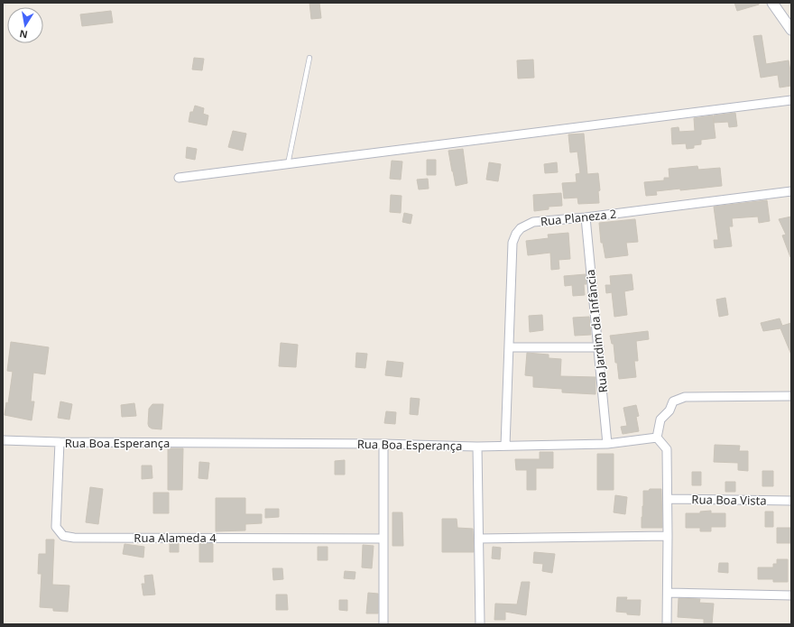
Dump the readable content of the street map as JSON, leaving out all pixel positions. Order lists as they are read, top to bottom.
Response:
{
  "streets": {
    "street": [
      "Rua Planeza 2",
      "Rua Jardim da Infância",
      "Rua Boa Esperança",
      "Rua Boa Vista",
      "Rua Alameda 4"
    ]
  },
  "crossings": [
    ["Rua Planeza 2", "Rua Jardim da Infância"],
    ["Rua Planeza 2", "Rua Boa Esperança"],
    ["Rua Jardim da Infância", "Rua Boa Esperança"],
    ["Rua Boa Esperança", "Rua Alameda 4"]
  ],
  "north": "bottom"
}
